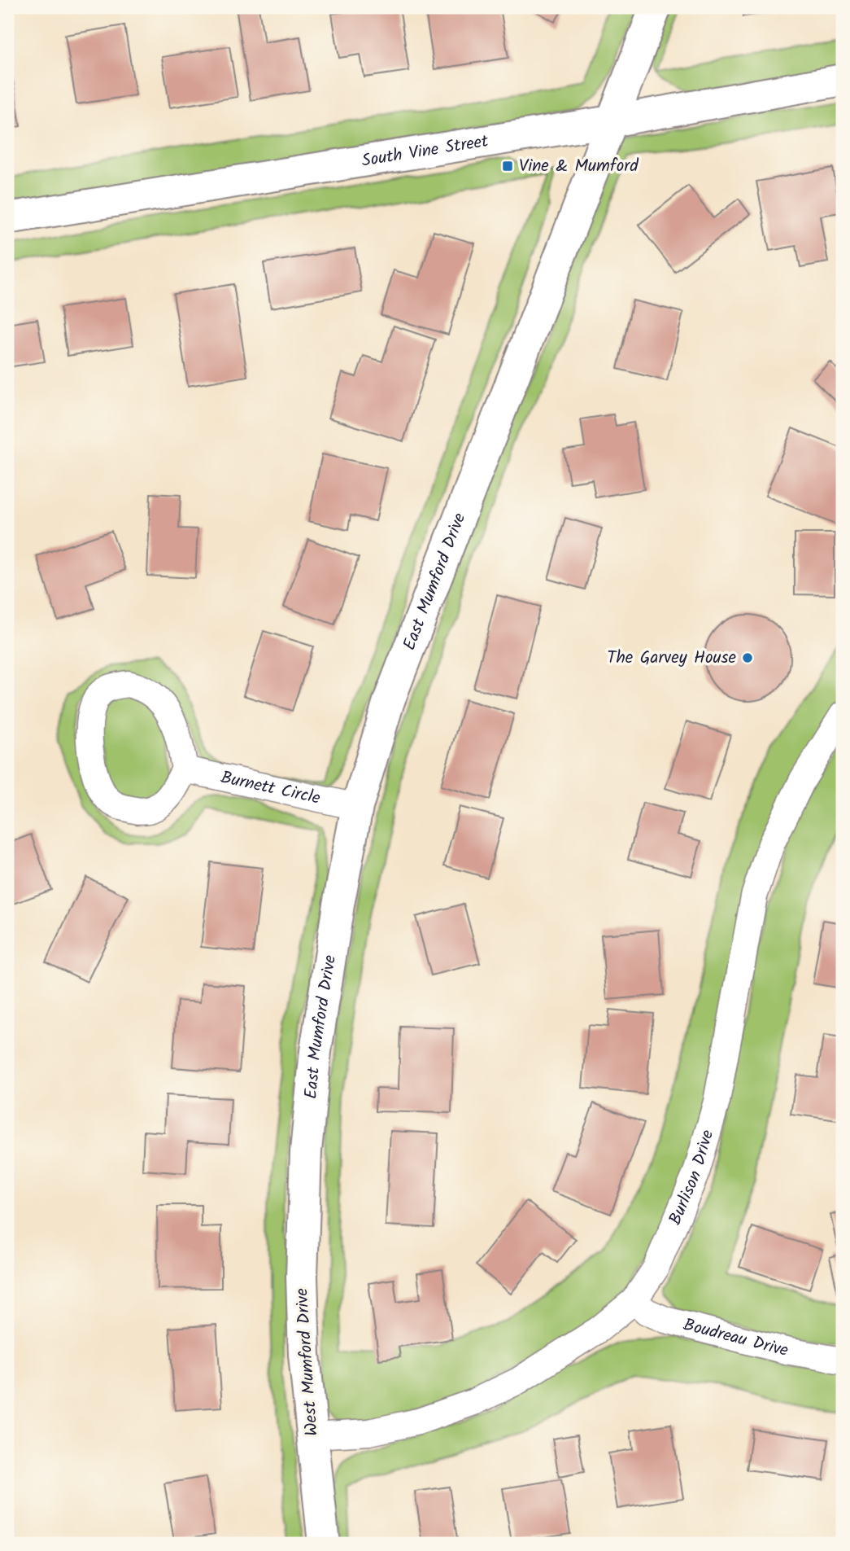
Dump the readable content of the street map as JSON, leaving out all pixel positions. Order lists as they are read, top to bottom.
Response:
{
  "streets": {
    "street": [
      "South Vine Street",
      "East Mumford Drive",
      "Burnett Circle",
      "Burlison Drive",
      "Boudreau Drive",
      "West Mumford Drive"
    ]
  },
  "crossings": [
    ["South Vine Street", "East Mumford Drive"],
    ["East Mumford Drive", "Burnett Circle"],
    ["East Mumford Drive", "West Mumford Drive"],
    ["Burlison Drive", "Boudreau Drive"],
    ["Burlison Drive", "West Mumford Drive"]
  ],
  "places": {
    "transit": ["Vine & Mumford"],
    "other": ["The Garvey House"]
  }
}
